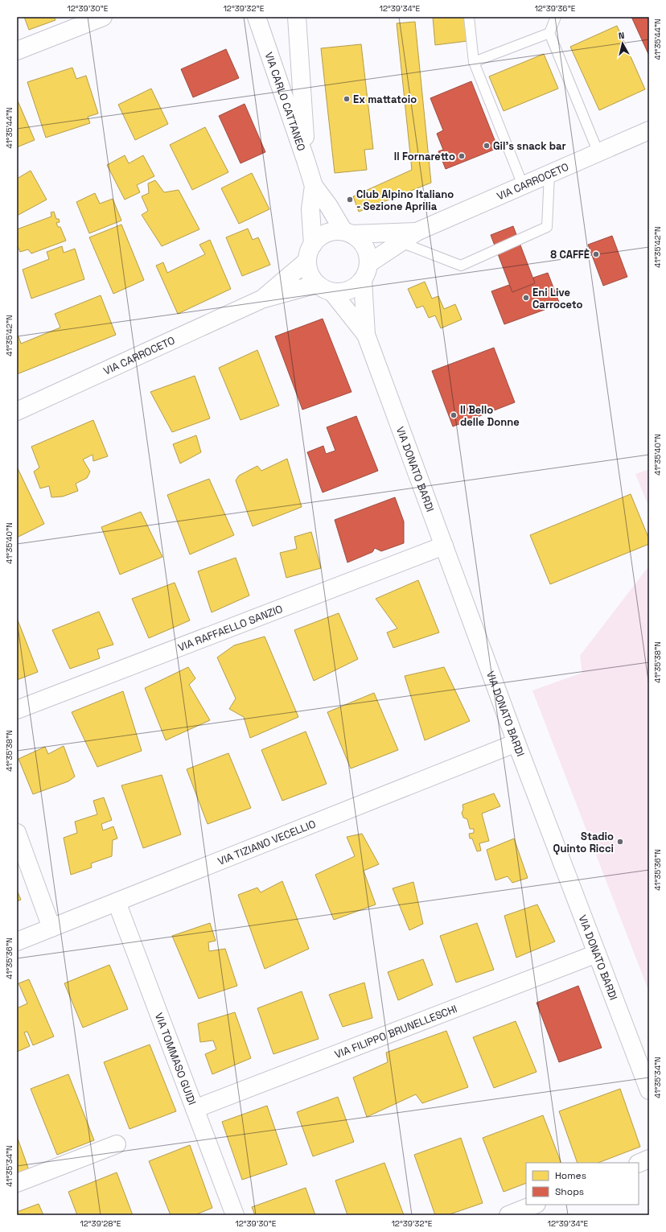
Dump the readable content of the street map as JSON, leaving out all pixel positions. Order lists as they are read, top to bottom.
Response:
{
  "streets": {
    "street": [
      "VIA CARLO CATTANEO",
      "VIA CARROCETO",
      "VIA DONATO BARDI",
      "VIA RAFFAELLO SANZIO",
      "VIA TIZIANO VECELLIO",
      "VIA FILIPPO BRUNELLESCHI",
      "VIA TOMMASO GUIDI"
    ]
  },
  "crossings": [
    ["VIA CARLO CATTANEO", "VIA CARROCETO"],
    ["VIA CARLO CATTANEO", "VIA DONATO BARDI"],
    ["VIA CARROCETO", "VIA DONATO BARDI"],
    ["VIA DONATO BARDI", "VIA RAFFAELLO SANZIO"],
    ["VIA DONATO BARDI", "VIA TIZIANO VECELLIO"],
    ["VIA DONATO BARDI", "VIA FILIPPO BRUNELLESCHI"],
    ["VIA TIZIANO VECELLIO", "VIA TOMMASO GUIDI"],
    ["VIA FILIPPO BRUNELLESCHI", "VIA TOMMASO GUIDI"]
  ],
  "places": [
    "Ex mattatoio",
    "Gil's snack bar",
    "Il Fornaretto",
    "Club Alpino Italiano - Sezione Aprilia",
    "8 CAFFÈ",
    "Eni Live Carroceto",
    "Il Bello delle Donne",
    "Stadio Quinto Ricci"
  ],
  "legend": ["Homes", "Shops"],
  "north": "top",
  "coordinates": [
    "12°39'30\"E",
    "12°39'32\"E",
    "12°39'34\"E",
    "12°39'36\"E",
    "41°35'44\"N",
    "41°35'42\"N",
    "41°35'40\"N",
    "41°35'38\"N",
    "41°35'36\"N",
    "41°35'34\"N",
    "12°39'28\"E"
  ]
}
